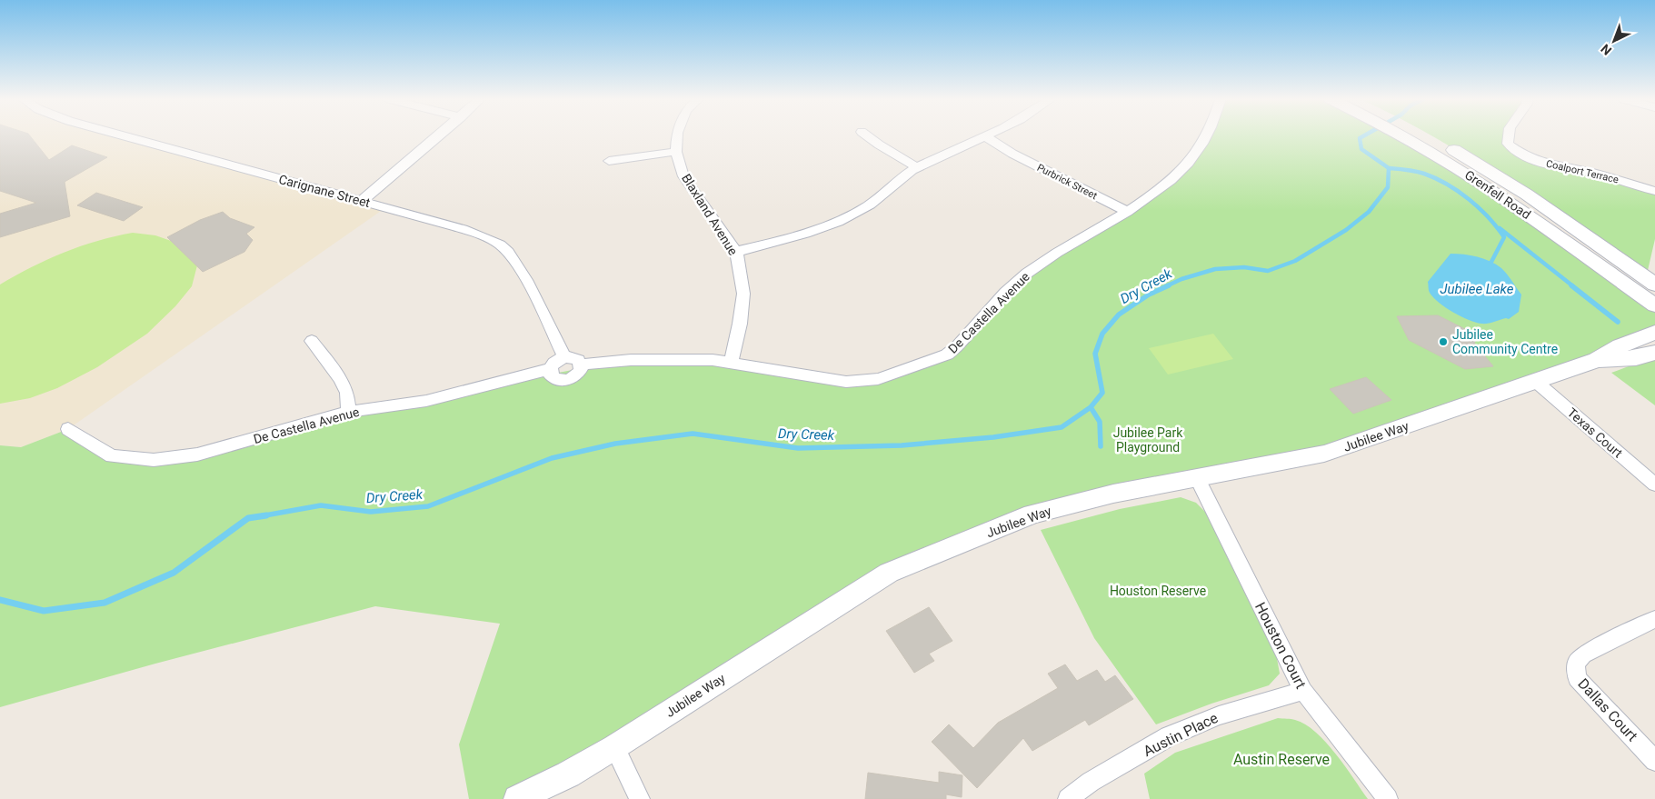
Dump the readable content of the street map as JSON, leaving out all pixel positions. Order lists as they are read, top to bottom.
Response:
{
  "streets": {
    "street": [
      "Coalport Terrace",
      "Purbrick Street",
      "Carignane Street",
      "Grenfell Road",
      "Blaxland Avenue",
      "De Castella Avenue",
      "Texas Court",
      "Jubilee Way",
      "Houston Court",
      "Dallas Court",
      "Austin Place"
    ]
  },
  "crossings": [
    ["Purbrick Street", "De Castella Avenue"],
    ["Carignane Street", "De Castella Avenue"],
    ["Blaxland Avenue", "De Castella Avenue"],
    ["Texas Court", "Jubilee Way"],
    ["Jubilee Way", "Houston Court"],
    ["Houston Court", "Austin Place"]
  ],
  "water": ["Dry Creek", "Jubilee Lake"],
  "parks": ["Jubilee Park Playground", "Houston Reserve", "Austin Reserve"],
  "places": ["Jubilee Community Centre"],
  "north": "bottom left"
}
